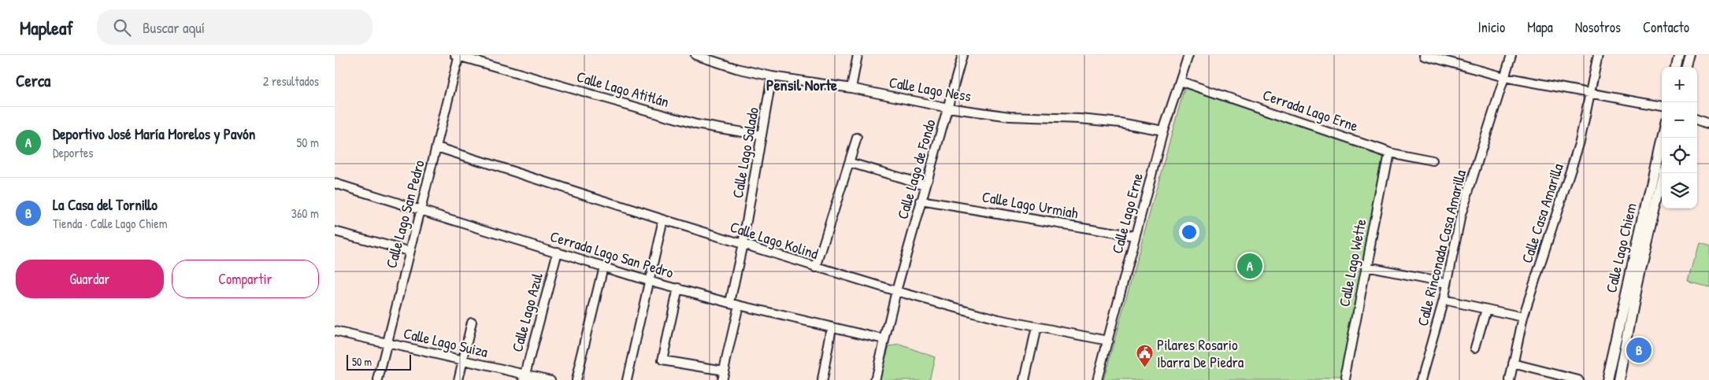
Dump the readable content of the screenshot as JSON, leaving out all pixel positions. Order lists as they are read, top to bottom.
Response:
{
  "streets": {
    "street": [
      "Calle Lago Atitlán",
      "Calle Lago Ness",
      "Cerrada Lago Erne",
      "Calle Lago Salado",
      "Calle Lago de Fondo",
      "Calle Lago Urmiah",
      "Calle Lago Erne",
      "Calle Casa Amarilla",
      "Calle Lago San Pedro",
      "Calle Lago Kolind",
      "Calle Rinconada Casa Amarilla",
      "Calle Lago Chiem",
      "Cerrada Lago San Pedro",
      "Calle Lago Wette",
      "Calle Lago Azul",
      "Calle Lago Suiza"
    ]
  },
  "crossings": [
    ["Calle Lago Atitlán", "Calle Lago Salado"],
    ["Calle Lago Atitlán", "Calle Lago San Pedro"],
    ["Calle Lago Ness", "Calle Lago Salado"],
    ["Calle Lago Ness", "Calle Lago de Fondo"],
    ["Calle Lago Ness", "Calle Lago Erne"],
    ["Cerrada Lago Erne", "Calle Lago Erne"],
    ["Cerrada Lago Erne", "Calle Lago Wette"],
    ["Calle Lago Salado", "Calle Lago Kolind"],
    ["Calle Lago Salado", "Cerrada Lago San Pedro"],
    ["Calle Lago de Fondo", "Calle Lago Urmiah"],
    ["Calle Lago de Fondo", "Calle Lago Kolind"],
    ["Calle Lago de Fondo", "Cerrada Lago San Pedro"],
    ["Calle Lago Urmiah", "Calle Lago Erne"],
    ["Calle Lago Erne", "Calle Lago Kolind"],
    ["Calle Lago San Pedro", "Calle Lago Kolind"],
    ["Calle Lago San Pedro", "Cerrada Lago San Pedro"],
    ["Calle Lago San Pedro", "Calle Lago Suiza"],
    ["Cerrada Lago San Pedro", "Calle Lago Azul"],
    ["Calle Lago Azul", "Calle Lago Suiza"]
  ],
  "districts": ["Pensil Norte"],
  "places": {
    "public building": ["Pilares Rosario Ibarra De Piedra"]
  },
  "scale_bar": "50 m",
  "page": {
    "header": "Mapleaf",
    "search": "Buscar aquí",
    "nav": [
      "Inicio",
      "Mapa",
      "Nosotros",
      "Contacto"
    ],
    "heading": ["Cerca", "2 resultados"],
    "map_buttons": ["+", "−"],
    "list": [
      {
        "mark": "A",
        "name": "Deportivo José María Morelos y Pavón",
        "note": "Deportes",
        "value": "50 m"
      },
      {
        "mark": "B",
        "name": "La Casa del Tornillo",
        "note": "Tienda · Calle Lago Chiem",
        "value": "360 m"
      }
    ],
    "buttons": ["Guardar", "Compartir"],
    "pins": ["A", "B"],
    "scale": "50 m"
  }
}
